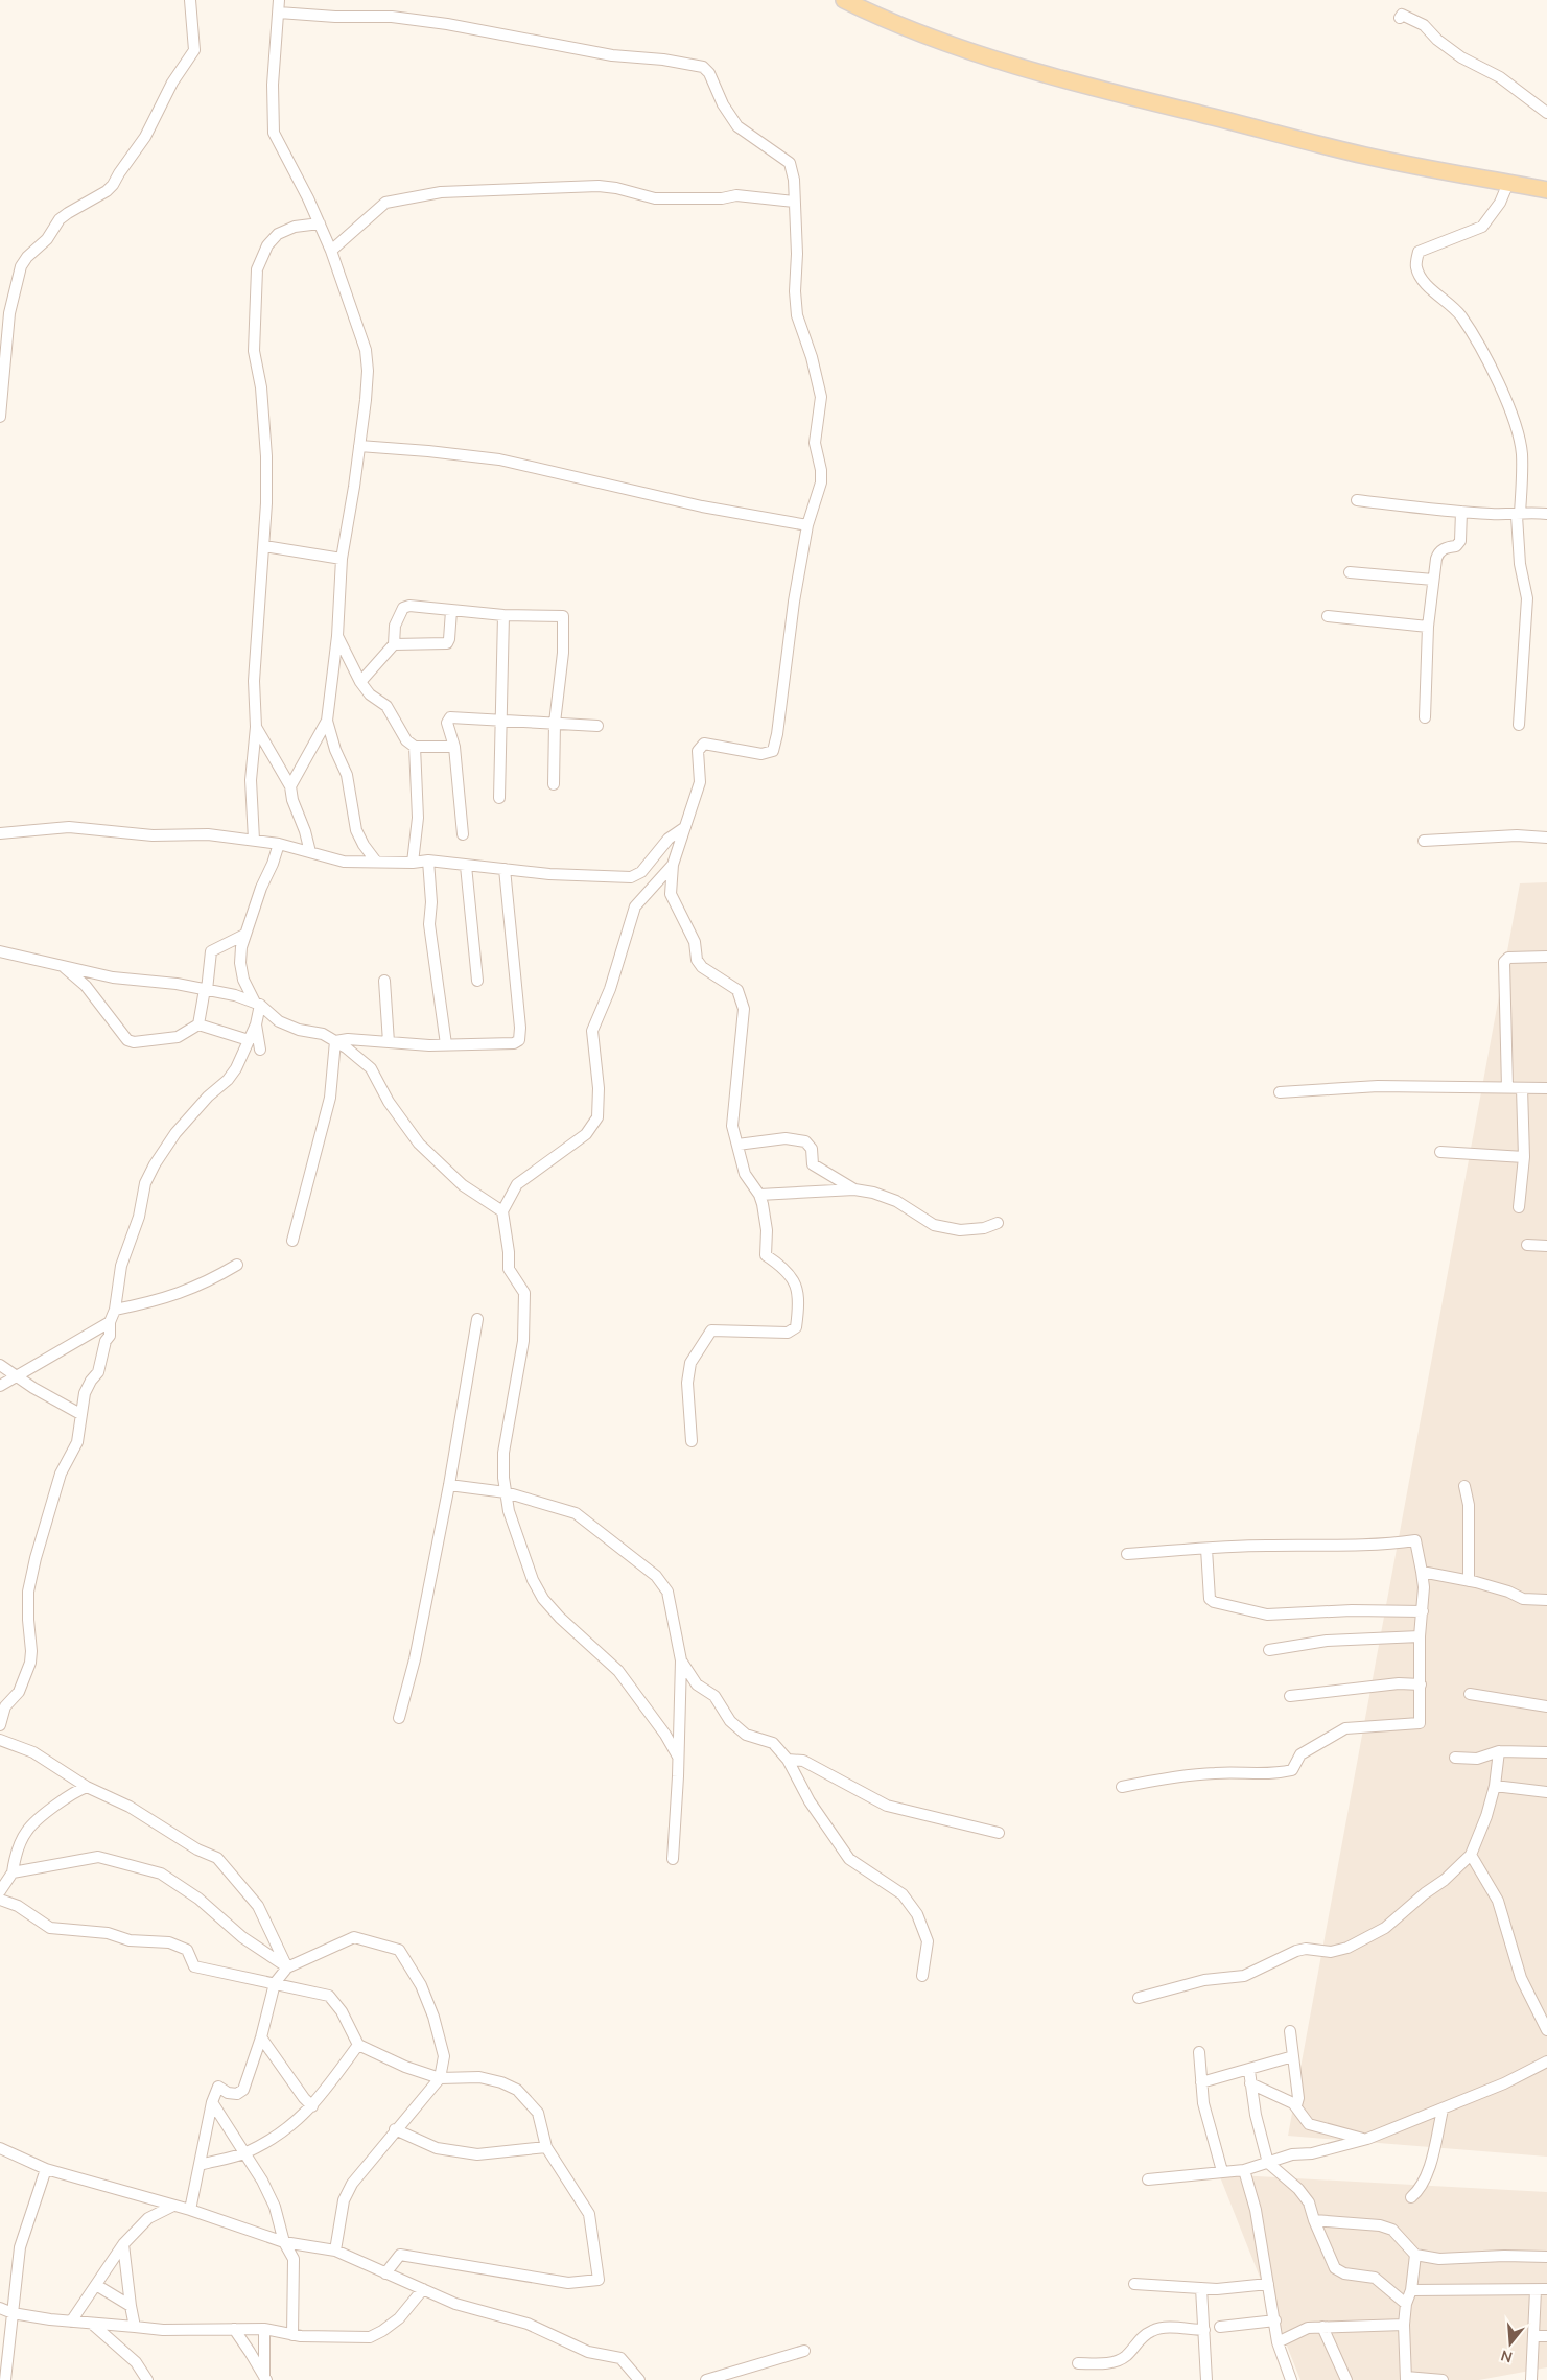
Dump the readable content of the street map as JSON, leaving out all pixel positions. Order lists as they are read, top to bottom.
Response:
{
  "north": "bottom"
}
